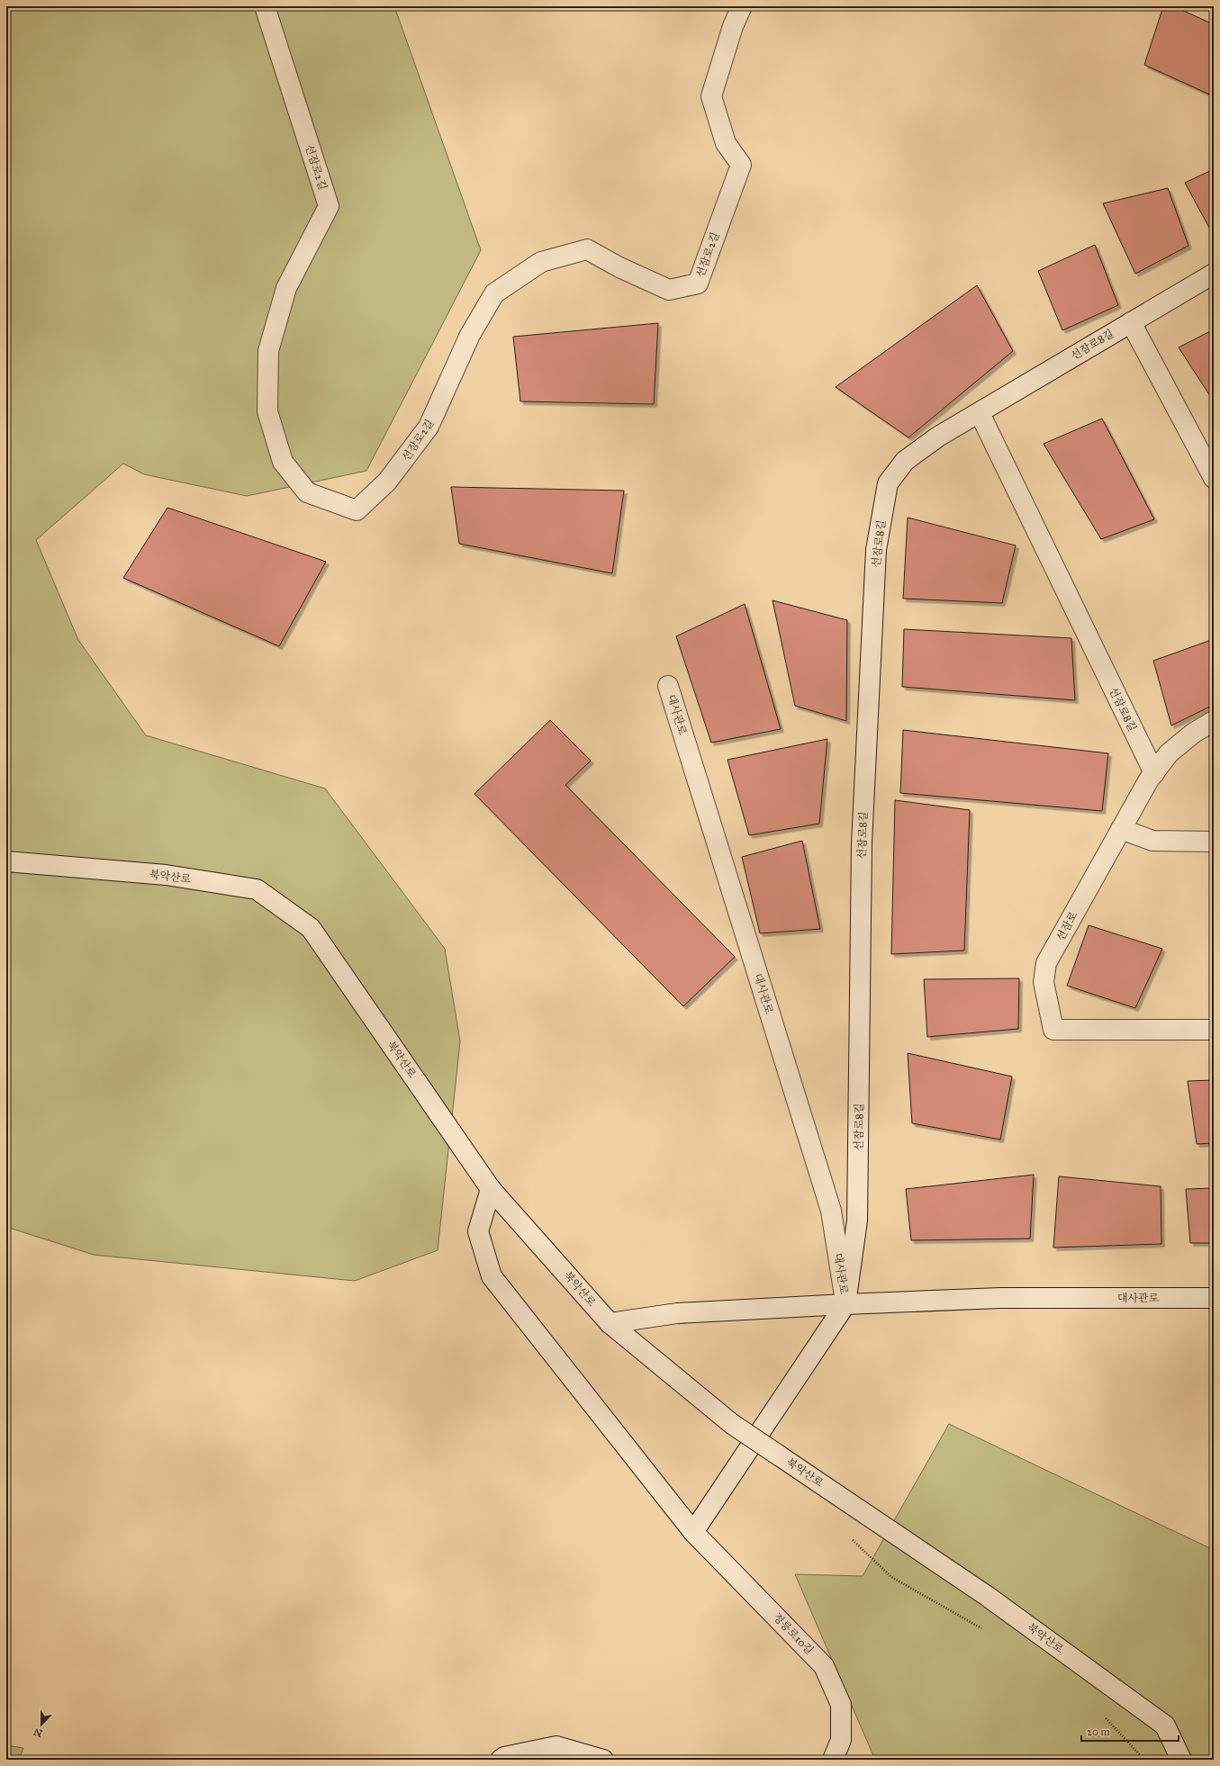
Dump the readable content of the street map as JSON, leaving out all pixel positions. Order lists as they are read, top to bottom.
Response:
{
  "streets": {
    "street": [
      "선잠로2길",
      "선잠로8길",
      "대사관로",
      "북악산로",
      "선잠로",
      "정릉로10길"
    ]
  },
  "crossings": [
    ["선잠로8길", "대사관로"],
    ["선잠로8길", "선잠로"],
    ["대사관로", "북악산로"],
    ["대사관로", "정릉로10길"],
    ["북악산로", "정릉로10길"]
  ],
  "scale_bar": "20 m",
  "north": "bottom"
}
